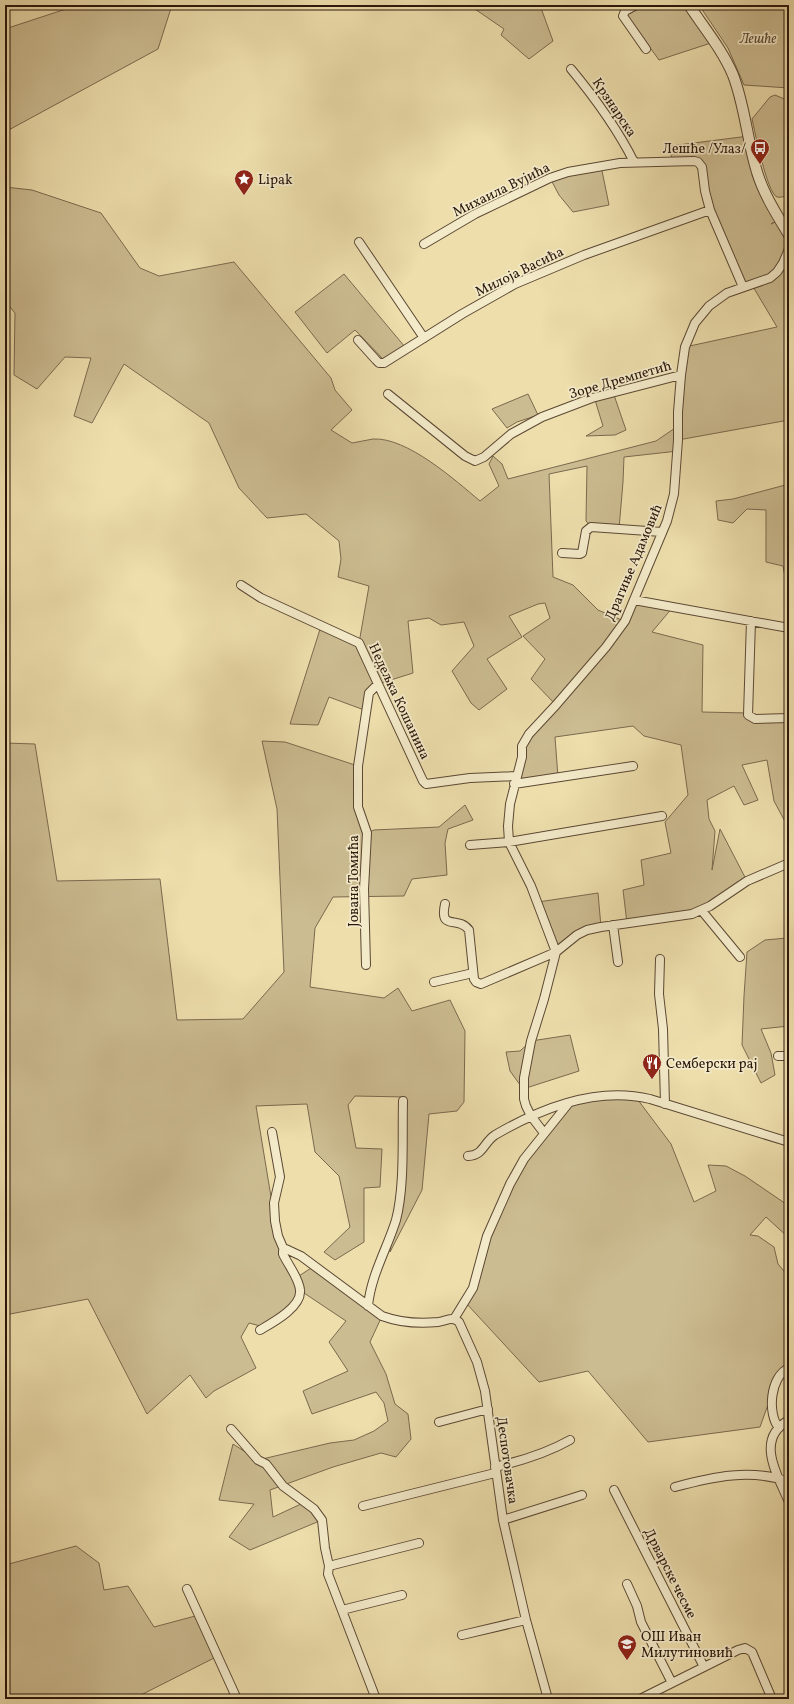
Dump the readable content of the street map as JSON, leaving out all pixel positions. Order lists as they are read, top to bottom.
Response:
{
  "streets": {
    "street": [
      "Крзнарска",
      "Михаила Вујића",
      "Милоја Васића",
      "Зоре Дремпетић",
      "Драгиње Адамовић",
      "Недељка Кошанина",
      "Јована Томића",
      "Деспотовачка",
      "Дрварске чесме"
    ]
  },
  "crossings": [
    ["Крзнарска", "Михаила Вујића"],
    ["Михаила Вујића", "Милоја Васића"],
    ["Михаила Вујића", "Драгиње Адамовић"],
    ["Зоре Дремпетић", "Драгиње Адамовић"],
    ["Драгиње Адамовић", "Недељка Кошанина"],
    ["Недељка Кошанина", "Јована Томића"]
  ],
  "parks": ["Лешће"],
  "places": {
    "bus stop": ["Лешће /Улаз/"],
    "place": ["Lipak"],
    "restaurant": ["Семберски рај"],
    "school or university": ["ОШ Иван Милутиновић"]
  }
}
